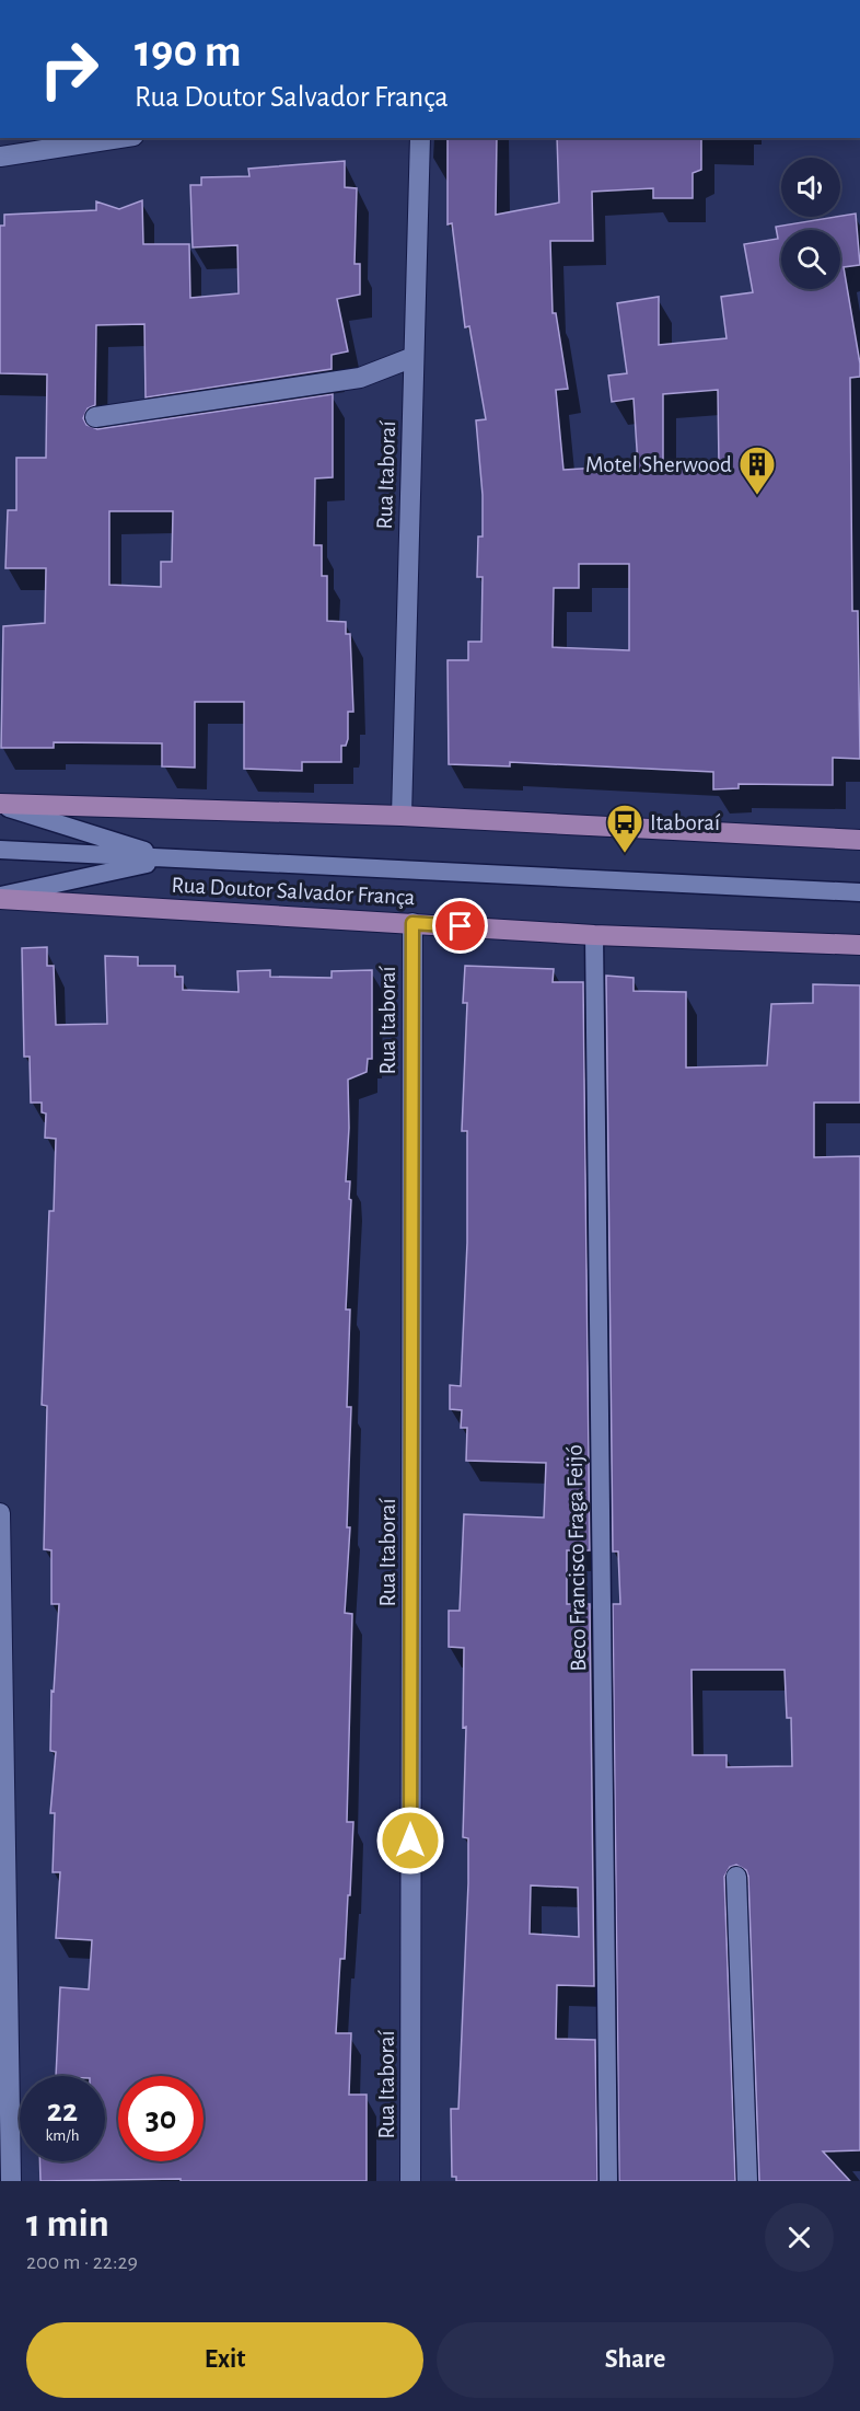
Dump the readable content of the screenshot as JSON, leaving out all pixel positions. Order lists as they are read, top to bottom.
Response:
{
  "streets": {
    "main road": ["Rua Doutor Salvador França"],
    "street": ["Rua Itaboraí"],
    "lane": ["Beco Francisco Fraga Feijó"]
  },
  "crossings": [
    ["Rua Itaboraí", "Rua Doutor Salvador França"],
    ["Rua Doutor Salvador França", "Beco Francisco Fraga Feijó"]
  ],
  "places": {
    "building": ["Motel Sherwood"],
    "bus stop": ["Itaboraí"]
  },
  "page": {
    "turn": ["190 m", "Rua Doutor Salvador França"],
    "speed": "22 km/h",
    "limit": "30",
    "heading": ["1 min", "200 m · 22:29"],
    "buttons": ["Exit", "Share"]
  }
}
